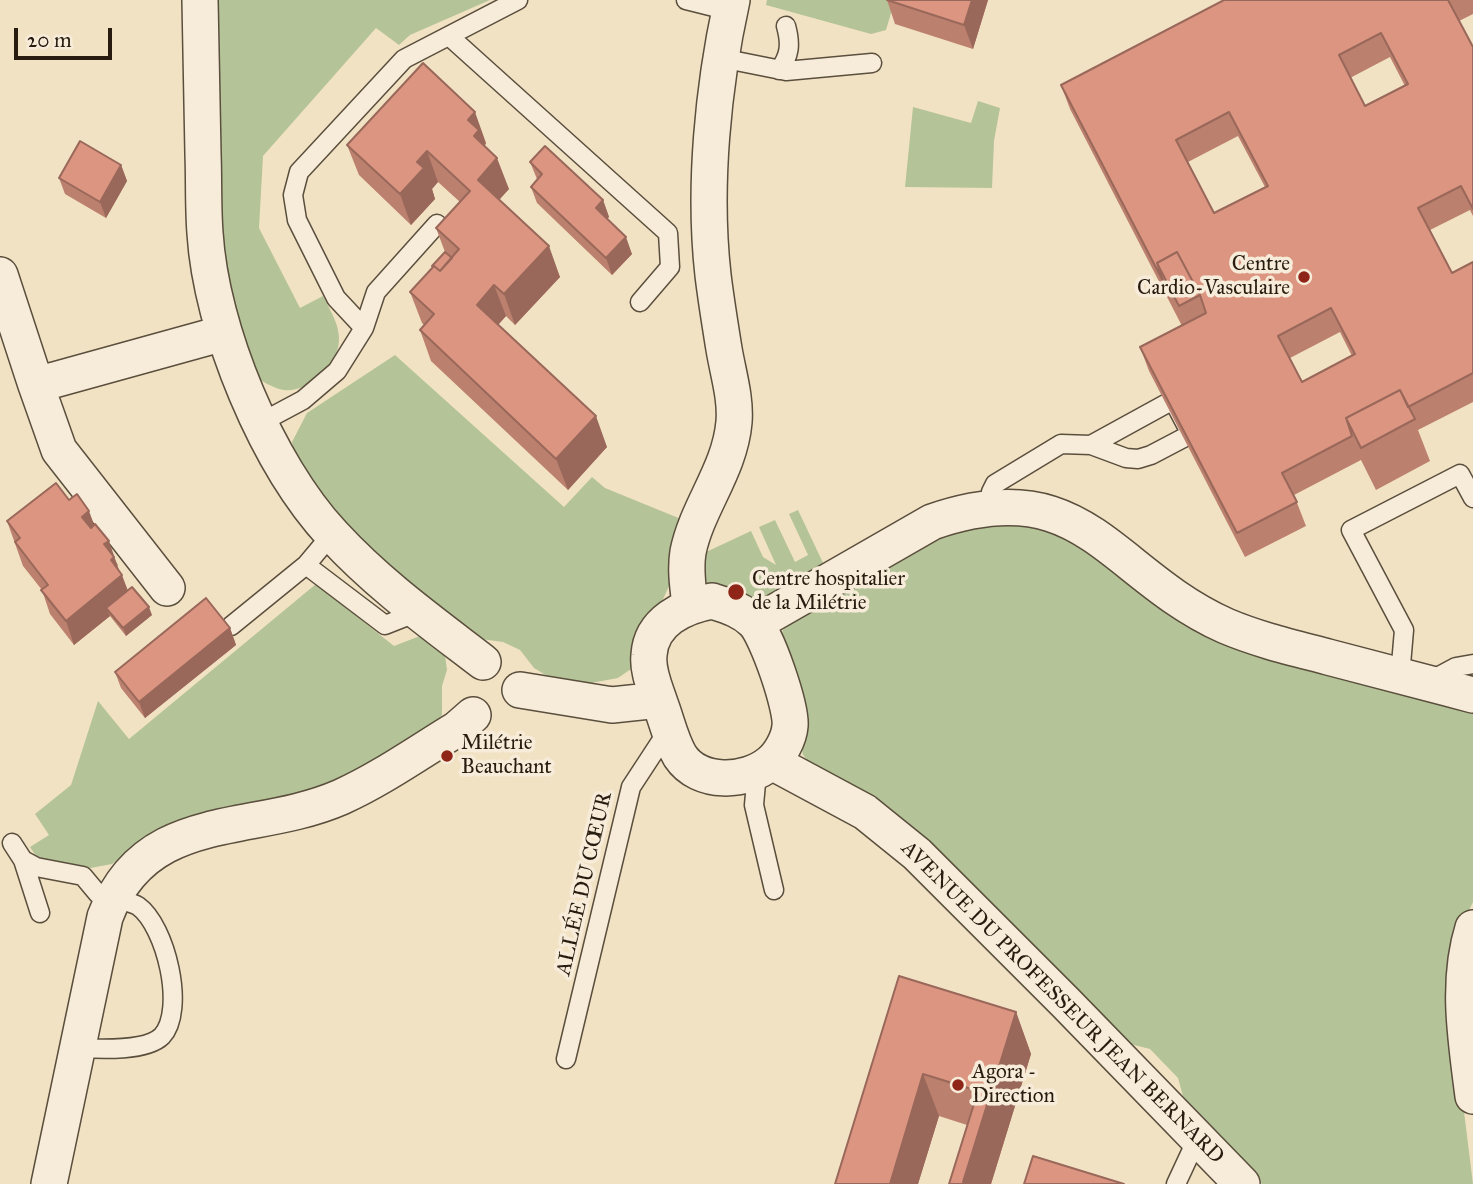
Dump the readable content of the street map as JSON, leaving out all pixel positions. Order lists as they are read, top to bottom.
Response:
{
  "streets": {
    "street": ["AVENUE DU PROFESSEUR JEAN BERNARD"],
    "lane": ["ALLÉE DU CŒUR"]
  },
  "crossings": [
    ["ALLÉE DU CŒUR", "AVENUE DU PROFESSEUR JEAN BERNARD"]
  ],
  "places": [
    "Centre Cardio-Vasculaire",
    "Centre hospitalier de la Milétrie",
    "Milétrie Beauchant",
    "Agora - Direction"
  ],
  "scale_bar": "20 m"
}
